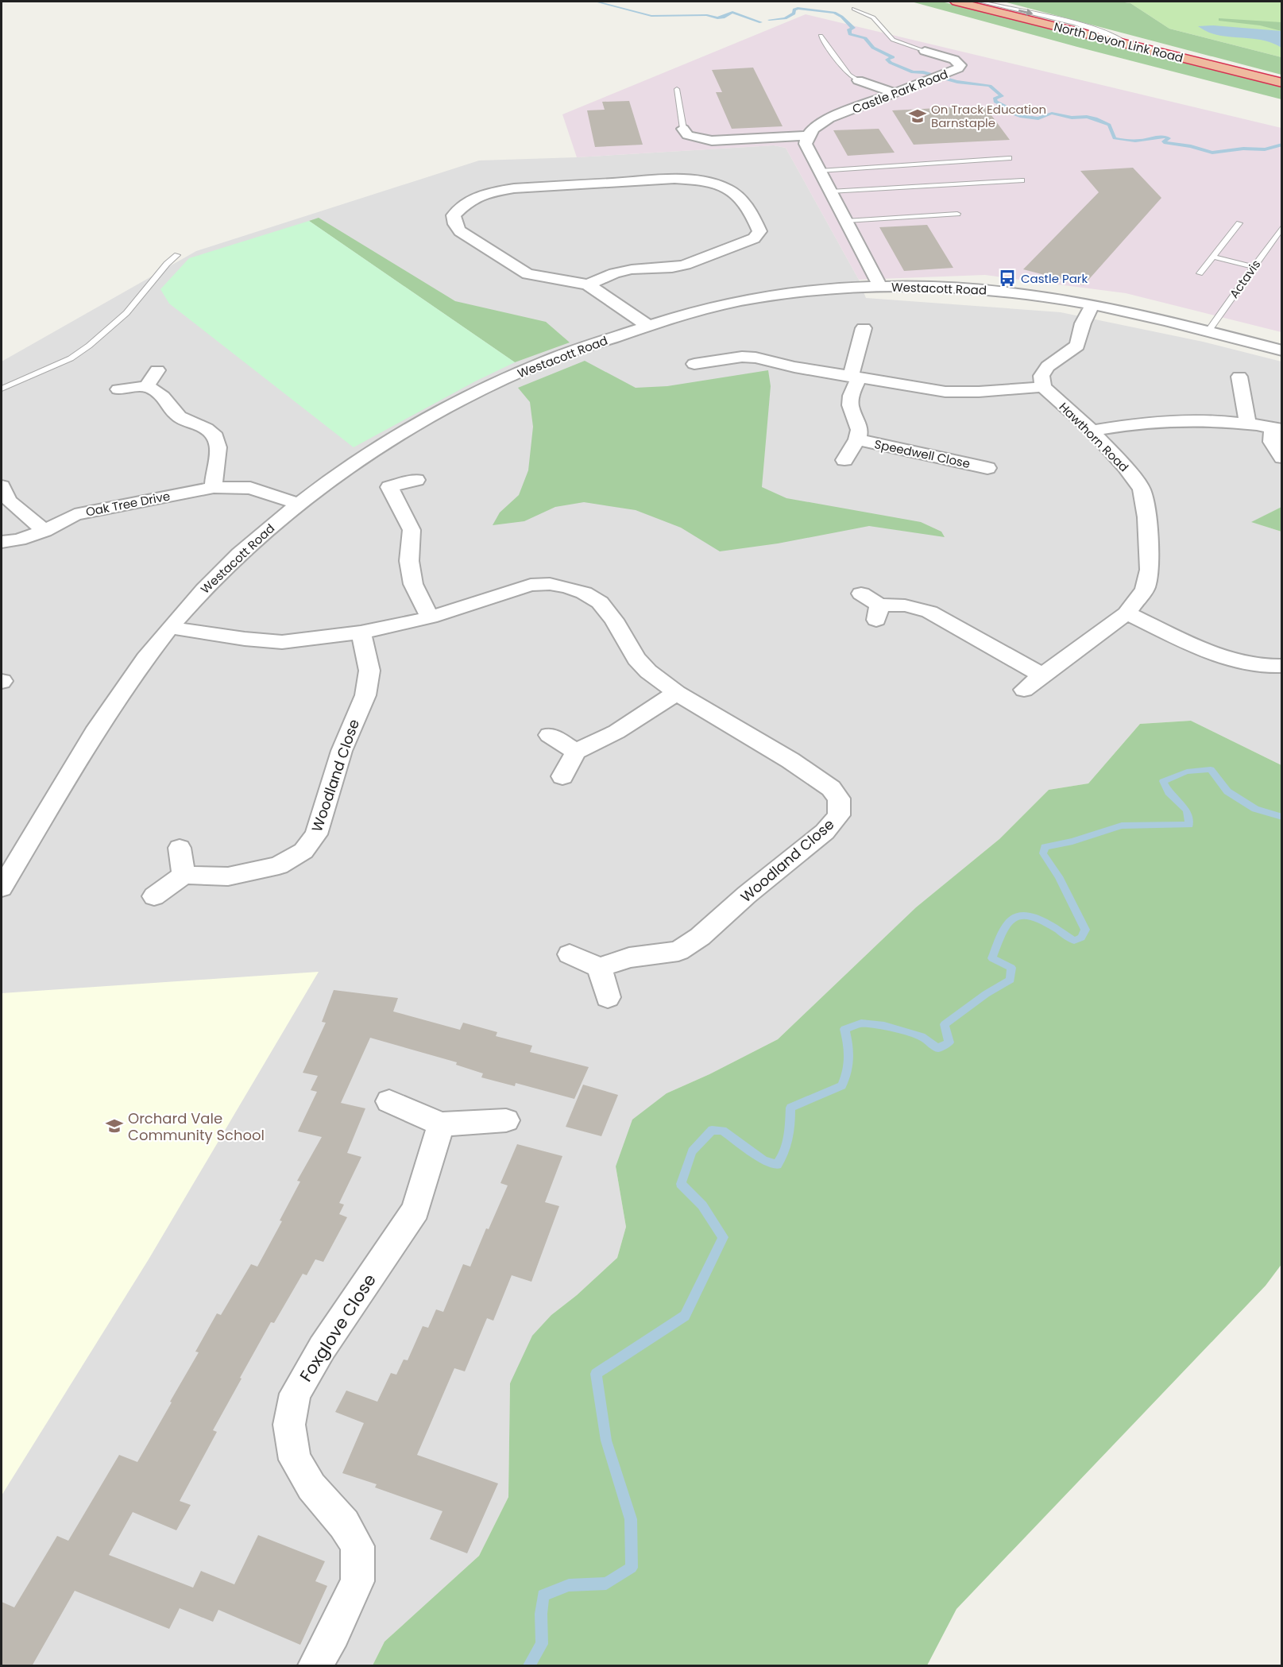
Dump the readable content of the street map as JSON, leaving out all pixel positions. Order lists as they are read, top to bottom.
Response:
{
  "streets": {
    "highway": ["North Devon Link Road"],
    "street": [
      "Castle Park Road",
      "Westacott Road",
      "Hawthorn Road",
      "Speedwell Close",
      "Oak Tree Drive",
      "Woodland Close",
      "Foxglove Close"
    ],
    "lane": ["Actavis"]
  },
  "crossings": [
    ["Actavis", "Westacott Road"],
    ["Westacott Road", "Oak Tree Drive"],
    ["Westacott Road", "Woodland Close"]
  ],
  "places": {
    "school or university": ["On Track Education Barnstaple", "Orchard Vale Community School"],
    "bus stop": ["Castle Park"]
  }
}
